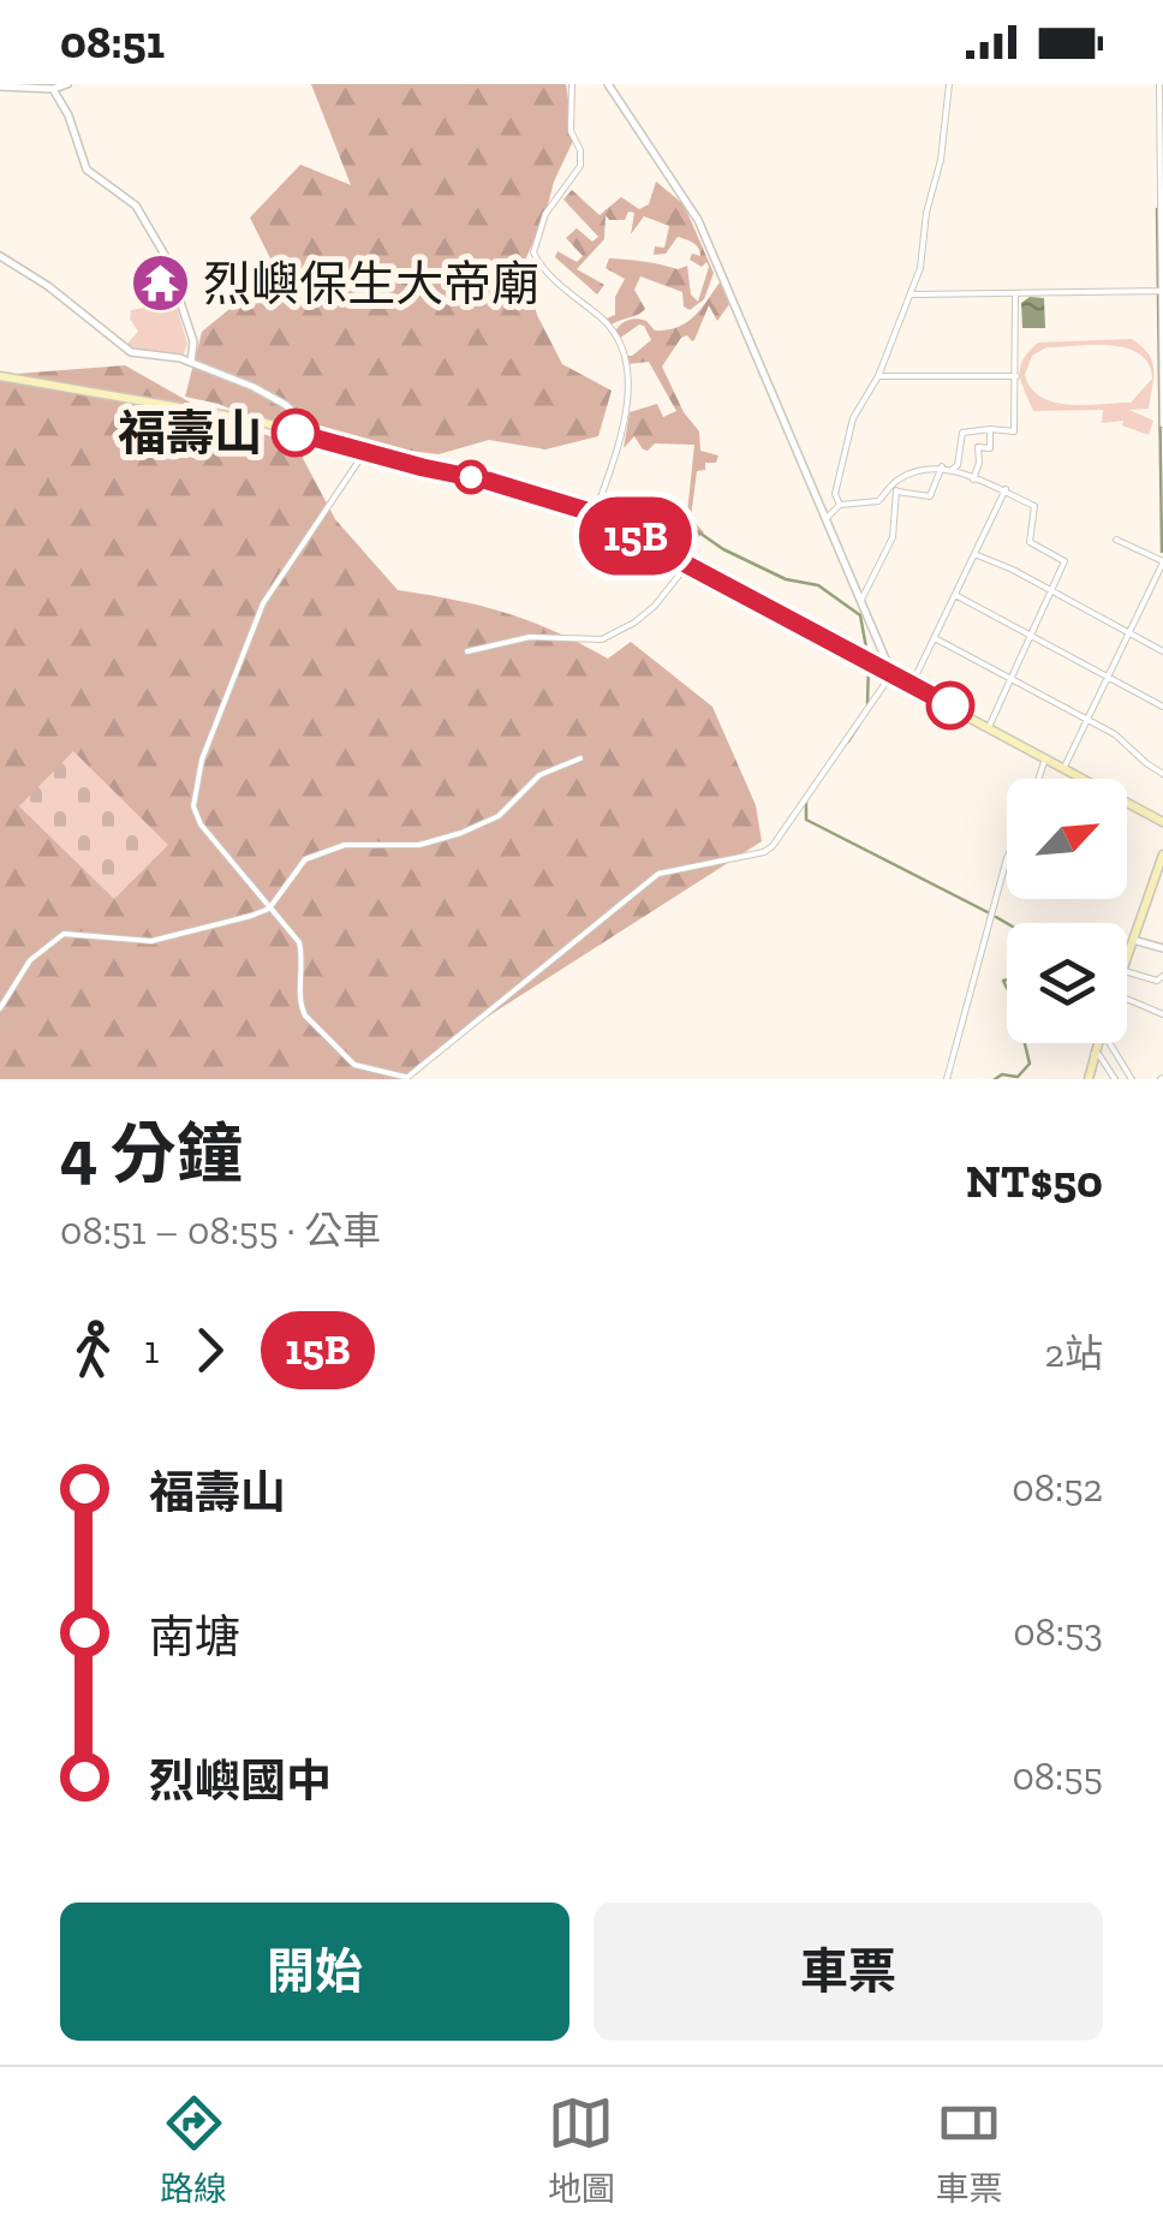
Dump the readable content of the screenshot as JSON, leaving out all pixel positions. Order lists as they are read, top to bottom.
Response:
{
  "places": {
    "temple": ["烈嶼保生大帝廟"],
    "other": ["福壽山"]
  },
  "lines": ["bus line 15B"],
  "north": "top right",
  "page": {
    "status": "08:51",
    "on_map": "15B",
    "heading": ["4 分鐘", "08:51 – 08:55 · 公車", "NT$50"],
    "legs": ["1", "15B", "2站"],
    "list": [
      {
        "name": "福壽山",
        "value": "08:52"
      },
      {
        "name": "南塘",
        "value": "08:53"
      },
      {
        "name": "烈嶼國中",
        "value": "08:55"
      }
    ],
    "buttons": ["開始", "車票"],
    "tabs": ["路線", "地圖", "車票"]
  }
}
